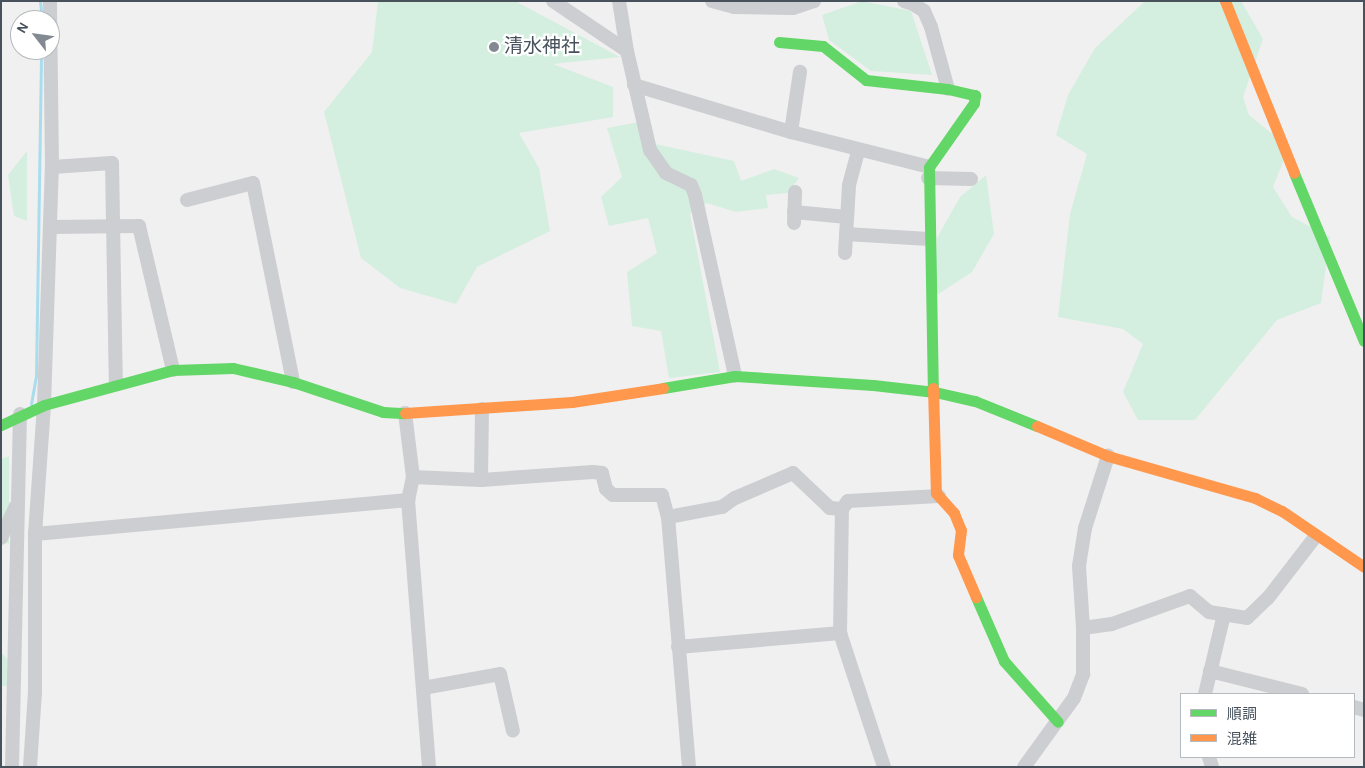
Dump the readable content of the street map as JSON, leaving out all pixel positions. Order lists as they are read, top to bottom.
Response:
{
  "places": ["清水神社"],
  "legend": ["順調", "混雑"],
  "north": "top left"
}
